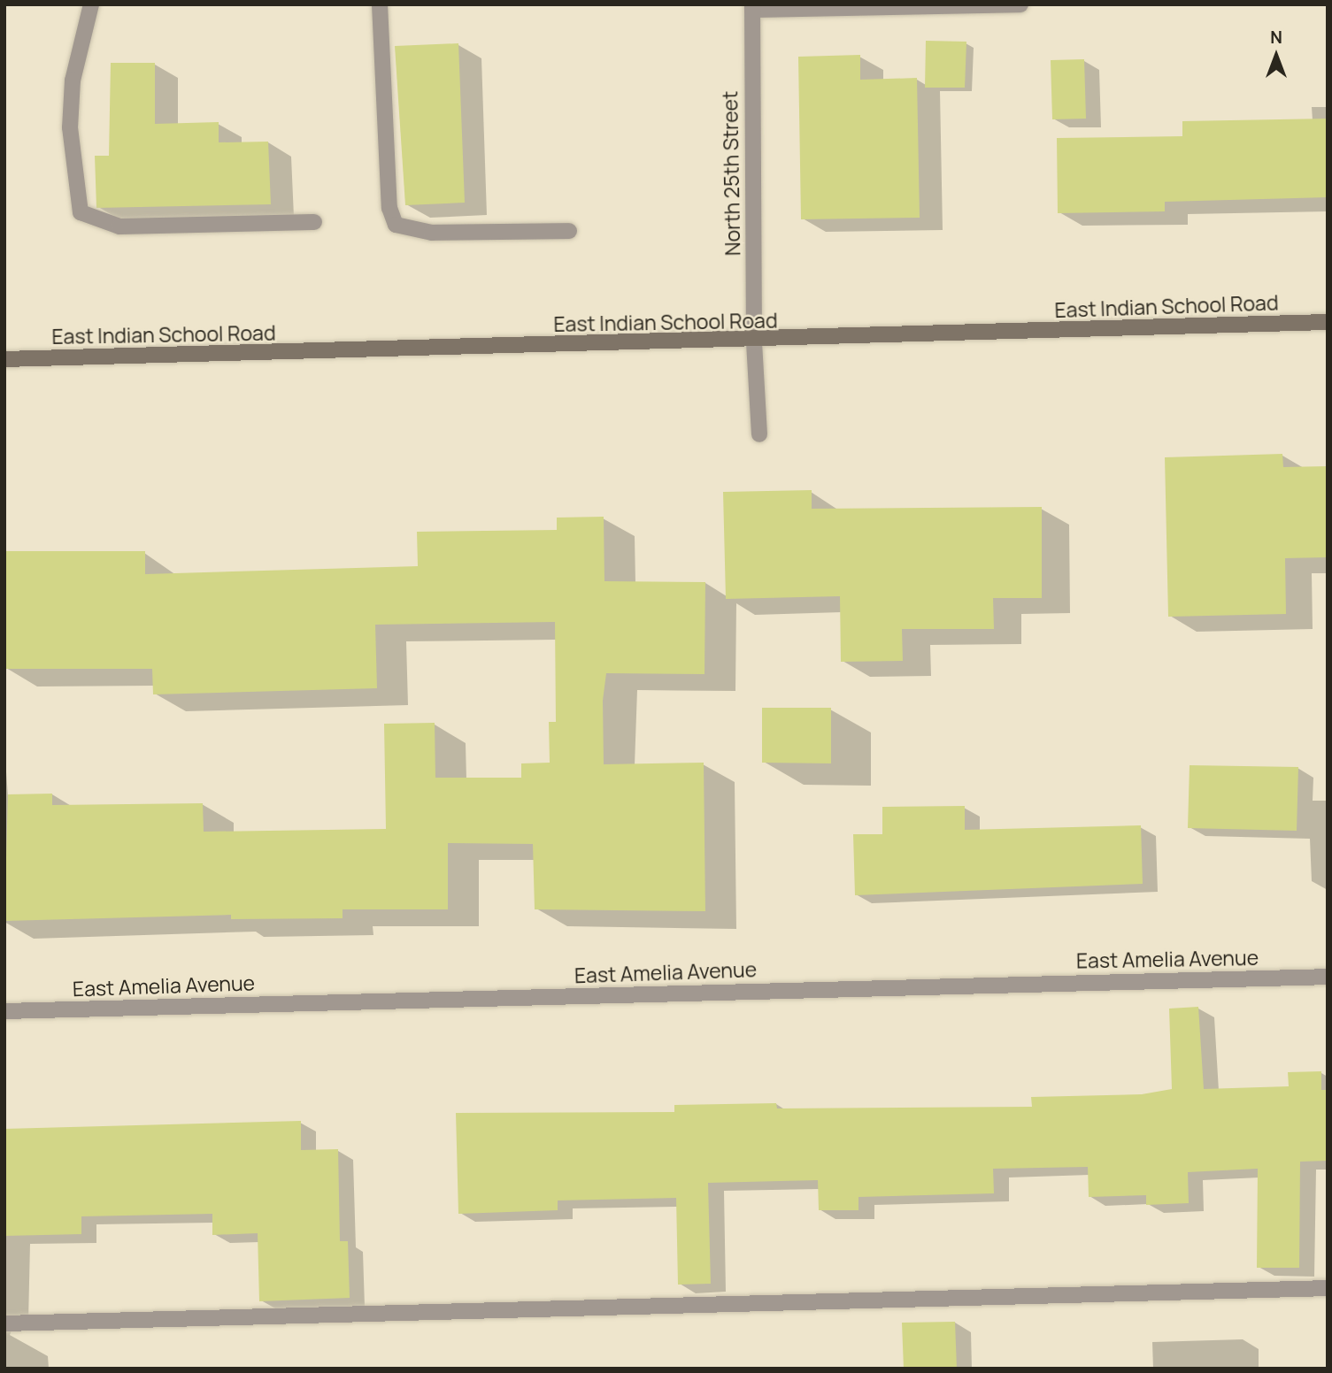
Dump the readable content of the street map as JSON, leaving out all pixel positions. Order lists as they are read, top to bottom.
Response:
{
  "streets": {
    "main road": ["East Indian School Road"],
    "street": ["North 25th Street", "East Amelia Avenue"]
  },
  "crossings": [
    ["North 25th Street", "East Indian School Road"]
  ],
  "north": "top"
}
